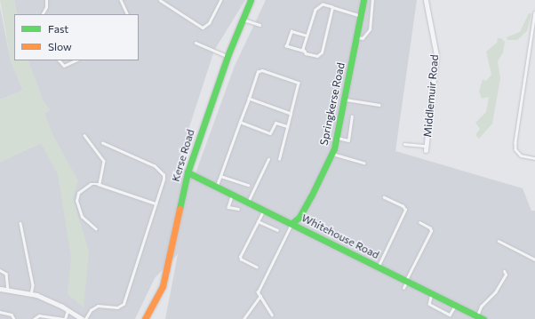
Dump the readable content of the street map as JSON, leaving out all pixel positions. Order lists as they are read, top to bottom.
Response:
{
  "streets": {
    "street": [
      "Middlemuir Road",
      "Springkerse Road",
      "Kerse Road",
      "Whitehouse Road"
    ]
  },
  "crossings": [
    ["Springkerse Road", "Whitehouse Road"],
    ["Kerse Road", "Whitehouse Road"]
  ],
  "legend": ["Fast", "Slow"]
}
